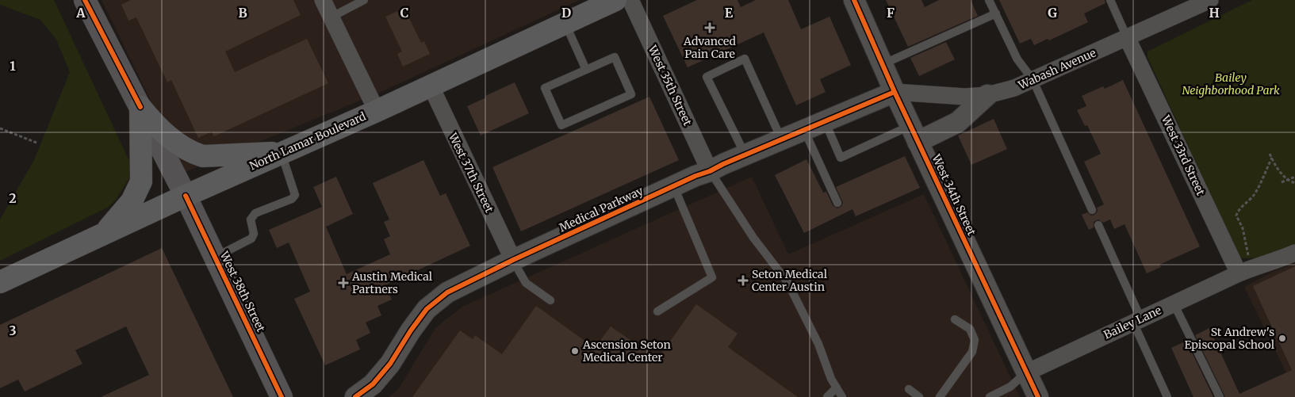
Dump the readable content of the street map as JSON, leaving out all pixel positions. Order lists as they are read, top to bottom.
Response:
{
  "streets": {
    "main road": ["North Lamar Boulevard", "West 38th Street"],
    "street": [
      "Wabash Avenue",
      "West 35th Street",
      "West 33rd Street",
      "West 37th Street",
      "West 34th Street",
      "Medical Parkway",
      "Bailey Lane"
    ]
  },
  "crossings": [
    ["Wabash Avenue", "West 33rd Street"],
    ["Wabash Avenue", "West 34th Street"],
    ["Wabash Avenue", "Medical Parkway"],
    ["West 35th Street", "Medical Parkway"],
    ["North Lamar Boulevard", "West 37th Street"],
    ["North Lamar Boulevard", "West 38th Street"],
    ["West 33rd Street", "Bailey Lane"],
    ["West 37th Street", "Medical Parkway"],
    ["West 34th Street", "Medical Parkway"],
    ["West 34th Street", "Bailey Lane"]
  ],
  "parks": ["Bailey Neighborhood Park"],
  "places": {
    "health": ["Advanced Pain Care", "Seton Medical Center Austin", "Austin Medical Partners"],
    "other": ["St Andrew's Episcopal School", "Ascension Seton Medical Center"]
  },
  "grid": {
    "columns": [
      "A",
      "B",
      "C",
      "D",
      "E",
      "F",
      "G",
      "H"
    ],
    "rows": ["1", "2", "3"]
  }
}
